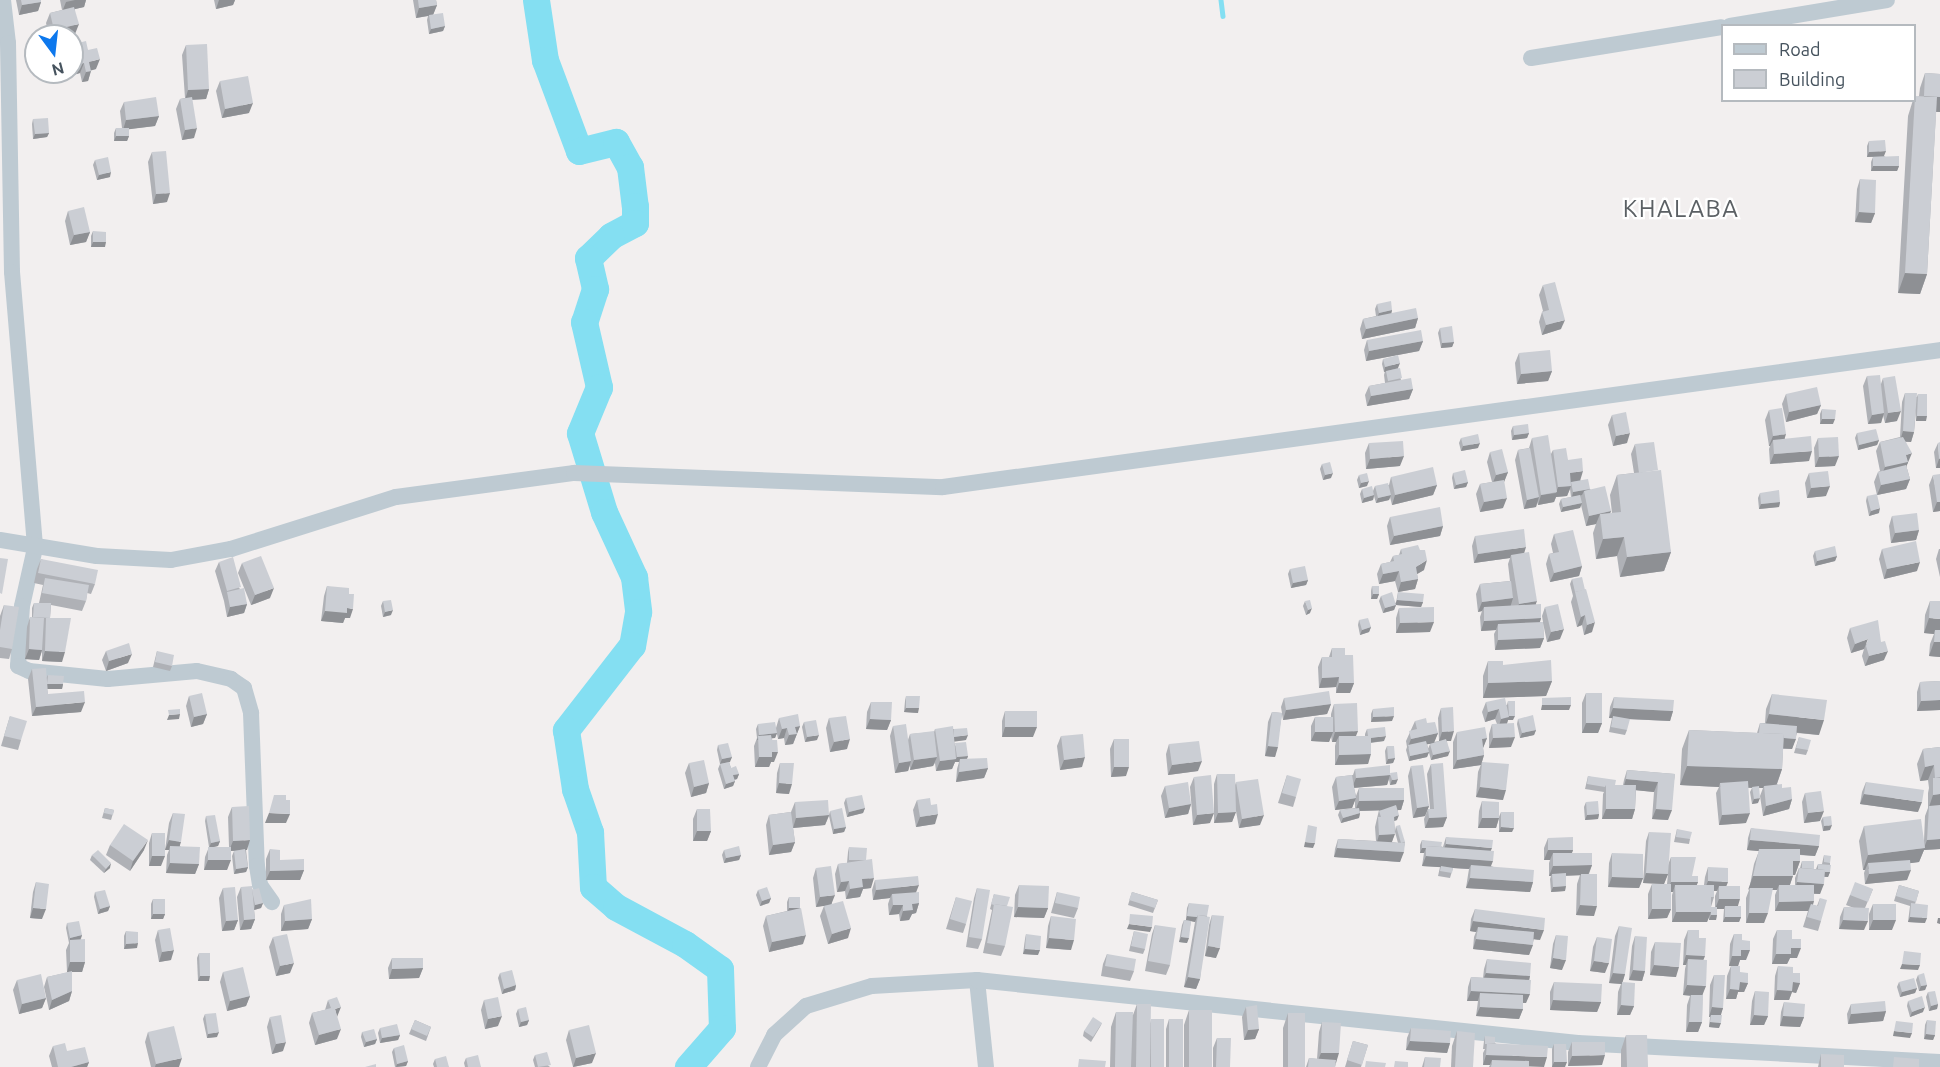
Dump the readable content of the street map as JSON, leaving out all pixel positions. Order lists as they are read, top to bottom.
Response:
{
  "districts": ["KHALABA"],
  "legend": ["Road", "Building"],
  "north": "bottom"
}
